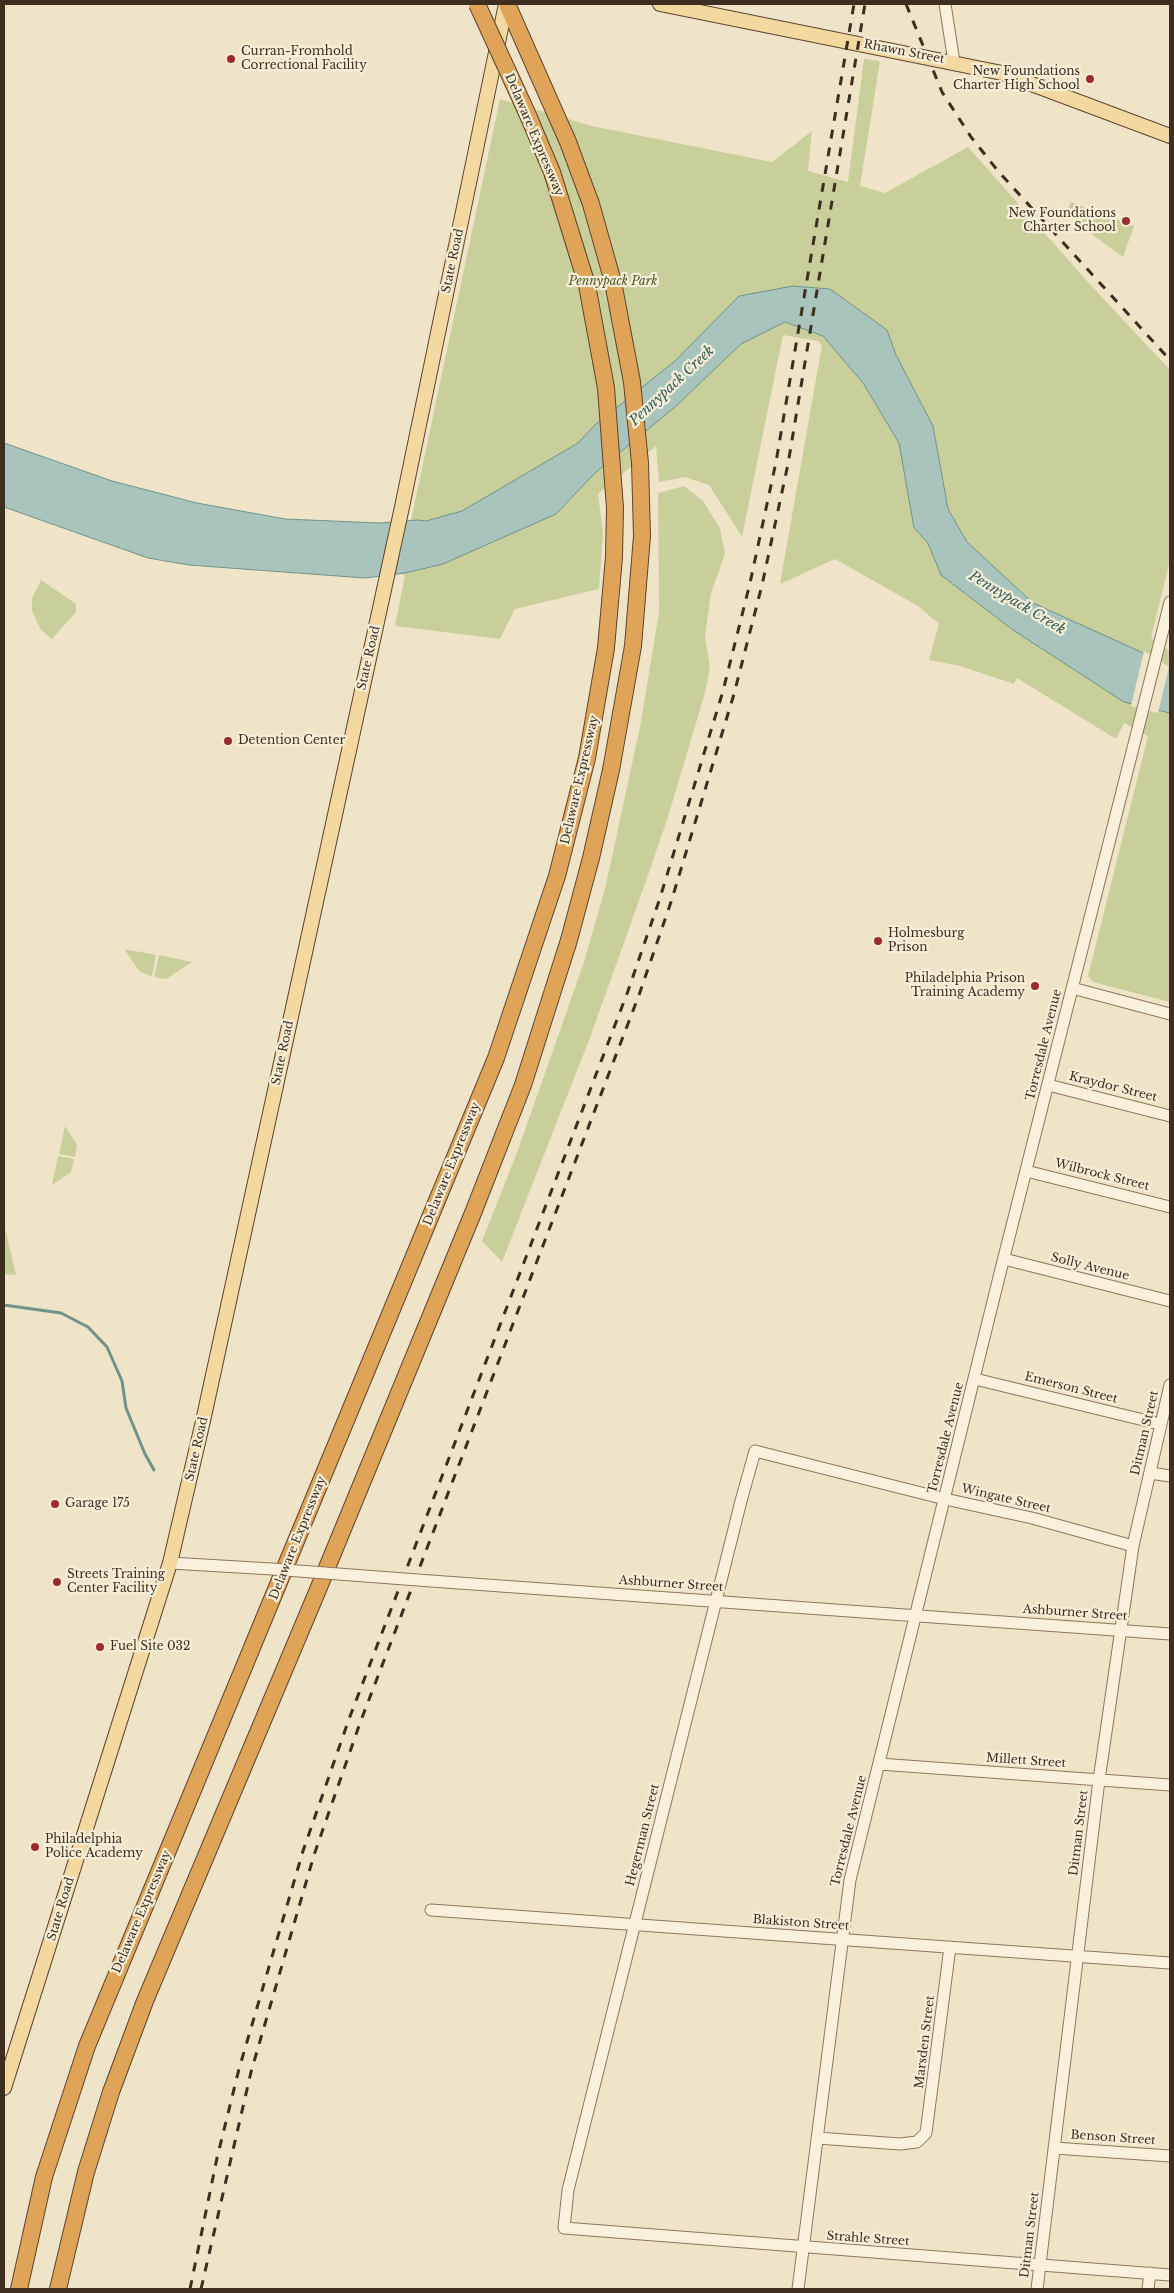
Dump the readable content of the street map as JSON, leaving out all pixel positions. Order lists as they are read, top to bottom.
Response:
{
  "streets": {
    "highway": ["Delaware Expressway"],
    "main road": ["Rhawn Street", "State Road"],
    "street": [
      "Torresdale Avenue",
      "Kraydor Street",
      "Wilbrock Street",
      "Solly Avenue",
      "Emerson Street",
      "Ditman Street",
      "Wingate Street",
      "Ashburner Street",
      "Millett Street",
      "Hegerman Street",
      "Blakiston Street",
      "Marsden Street",
      "Benson Street",
      "Strahle Street"
    ]
  },
  "crossings": [
    ["State Road", "Ashburner Street"],
    ["Torresdale Avenue", "Kraydor Street"],
    ["Torresdale Avenue", "Wilbrock Street"],
    ["Torresdale Avenue", "Solly Avenue"],
    ["Torresdale Avenue", "Emerson Street"],
    ["Torresdale Avenue", "Wingate Street"],
    ["Torresdale Avenue", "Ashburner Street"],
    ["Torresdale Avenue", "Millett Street"],
    ["Torresdale Avenue", "Blakiston Street"],
    ["Torresdale Avenue", "Marsden Street"],
    ["Torresdale Avenue", "Strahle Street"],
    ["Emerson Street", "Ditman Street"],
    ["Ditman Street", "Wingate Street"],
    ["Ditman Street", "Ashburner Street"],
    ["Ditman Street", "Millett Street"],
    ["Ditman Street", "Blakiston Street"],
    ["Ditman Street", "Benson Street"],
    ["Ditman Street", "Strahle Street"],
    ["Wingate Street", "Hegerman Street"],
    ["Ashburner Street", "Hegerman Street"],
    ["Hegerman Street", "Blakiston Street"],
    ["Hegerman Street", "Strahle Street"],
    ["Blakiston Street", "Marsden Street"]
  ],
  "water": ["Pennypack Creek"],
  "parks": ["Pennypack Park"],
  "places": [
    "Curran-Fromhold Correctional Facility",
    "New Foundations Charter High School",
    "New Foundations Charter School",
    "Detention Center",
    "Holmesburg Prison",
    "Philadelphia Prison Training Academy",
    "Garage 175",
    "Streets Training Center Facility",
    "Fuel Site 032",
    "Philadelphia Police Academy"
  ]
}
